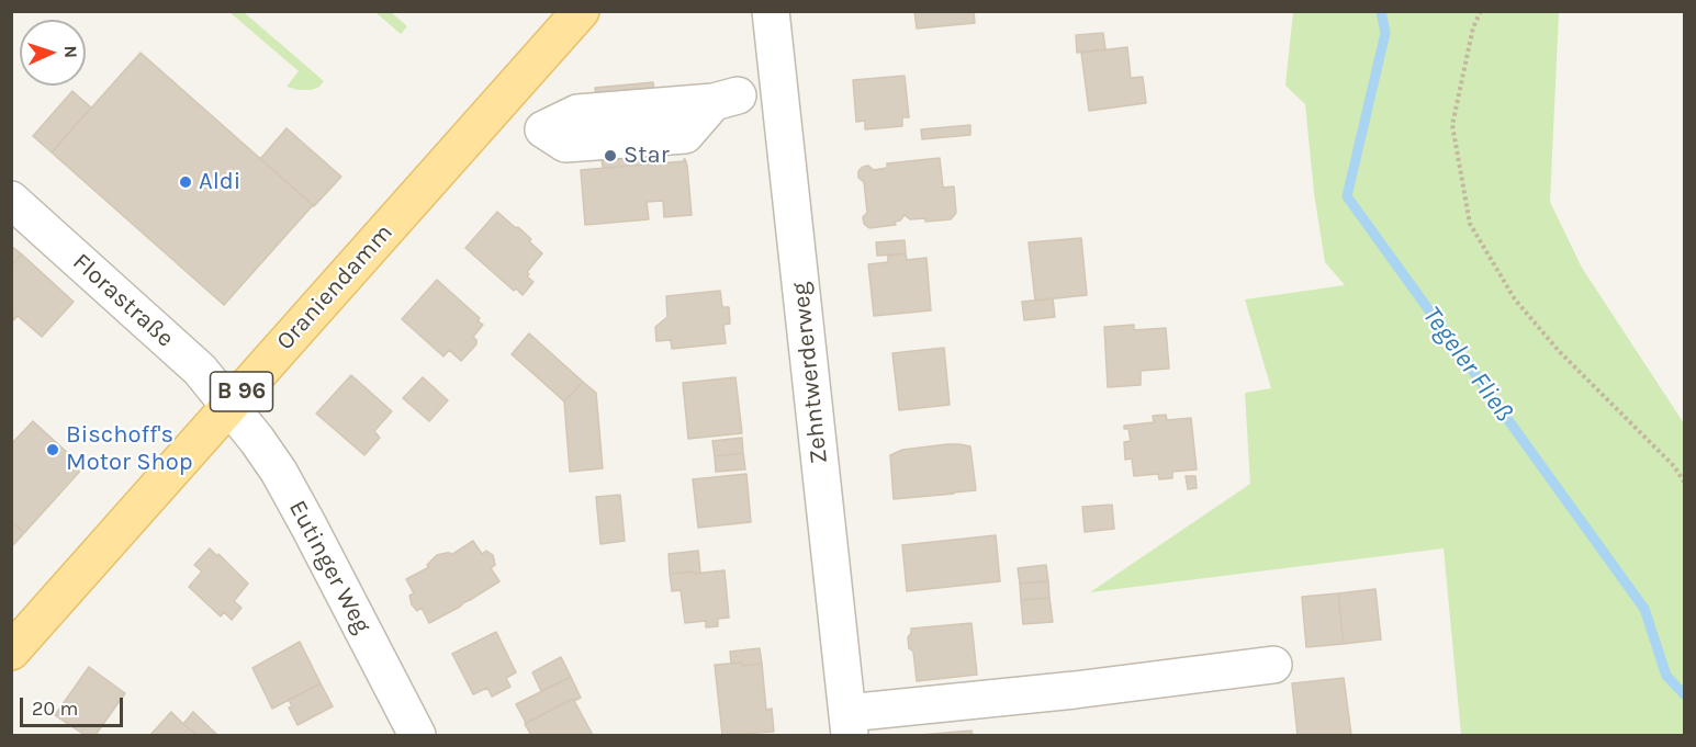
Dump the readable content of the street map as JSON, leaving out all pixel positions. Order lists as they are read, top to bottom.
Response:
{
  "streets": {
    "main road": ["Oraniendamm", "B 96"],
    "street": ["Florastraße", "Zehntwerderweg", "Eutinger Weg"]
  },
  "crossings": [
    ["Oraniendamm", "Florastraße"],
    ["Oraniendamm", "Eutinger Weg"],
    ["Florastraße", "Eutinger Weg"]
  ],
  "water": ["Tegeler Fließ"],
  "places": ["Star", "Aldi", "Bischoff's Motor Shop"],
  "scale_bar": "20 m",
  "north": "right"
}
